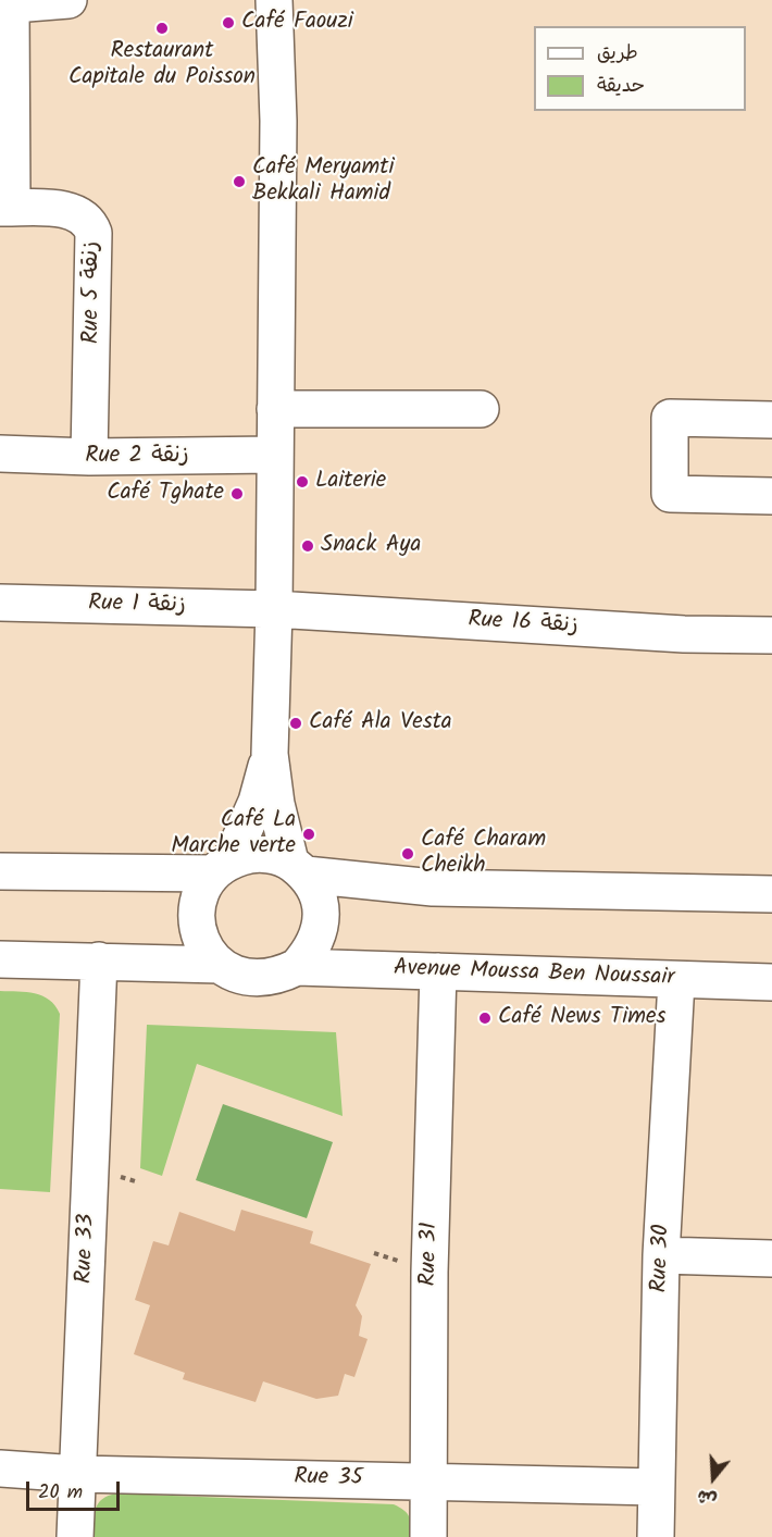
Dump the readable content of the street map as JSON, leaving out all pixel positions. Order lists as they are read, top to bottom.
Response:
{
  "streets": {
    "street": [
      "Rue 5 زنقة",
      "Rue 2 زنقة",
      "Rue 1 زنقة",
      "Rue 16 زنقة",
      "Avenue Moussa Ben Noussair",
      "Rue 33",
      "Rue 31",
      "Rue 30",
      "Rue 35"
    ]
  },
  "crossings": [
    ["Rue 5 زنقة", "Rue 2 زنقة"],
    ["Rue 1 زنقة", "Rue 16 زنقة"],
    ["Avenue Moussa Ben Noussair", "Rue 31"],
    ["Avenue Moussa Ben Noussair", "Rue 30"],
    ["Rue 33", "Rue 35"],
    ["Rue 31", "Rue 35"],
    ["Rue 30", "Rue 35"]
  ],
  "places": [
    "Café Faouzi",
    "Restaurant Capitale du Poisson",
    "Café Meryamti Bekkali Hamid",
    "Laiterie",
    "Café Tghate",
    "Snack Aya",
    "Café Ala Vesta",
    "Café La Marche verte",
    "Café Charam Cheikh",
    "Café News Times"
  ],
  "legend": ["طريق", "حديقة"],
  "scale_bar": "20 m",
  "north": "bottom"
}
